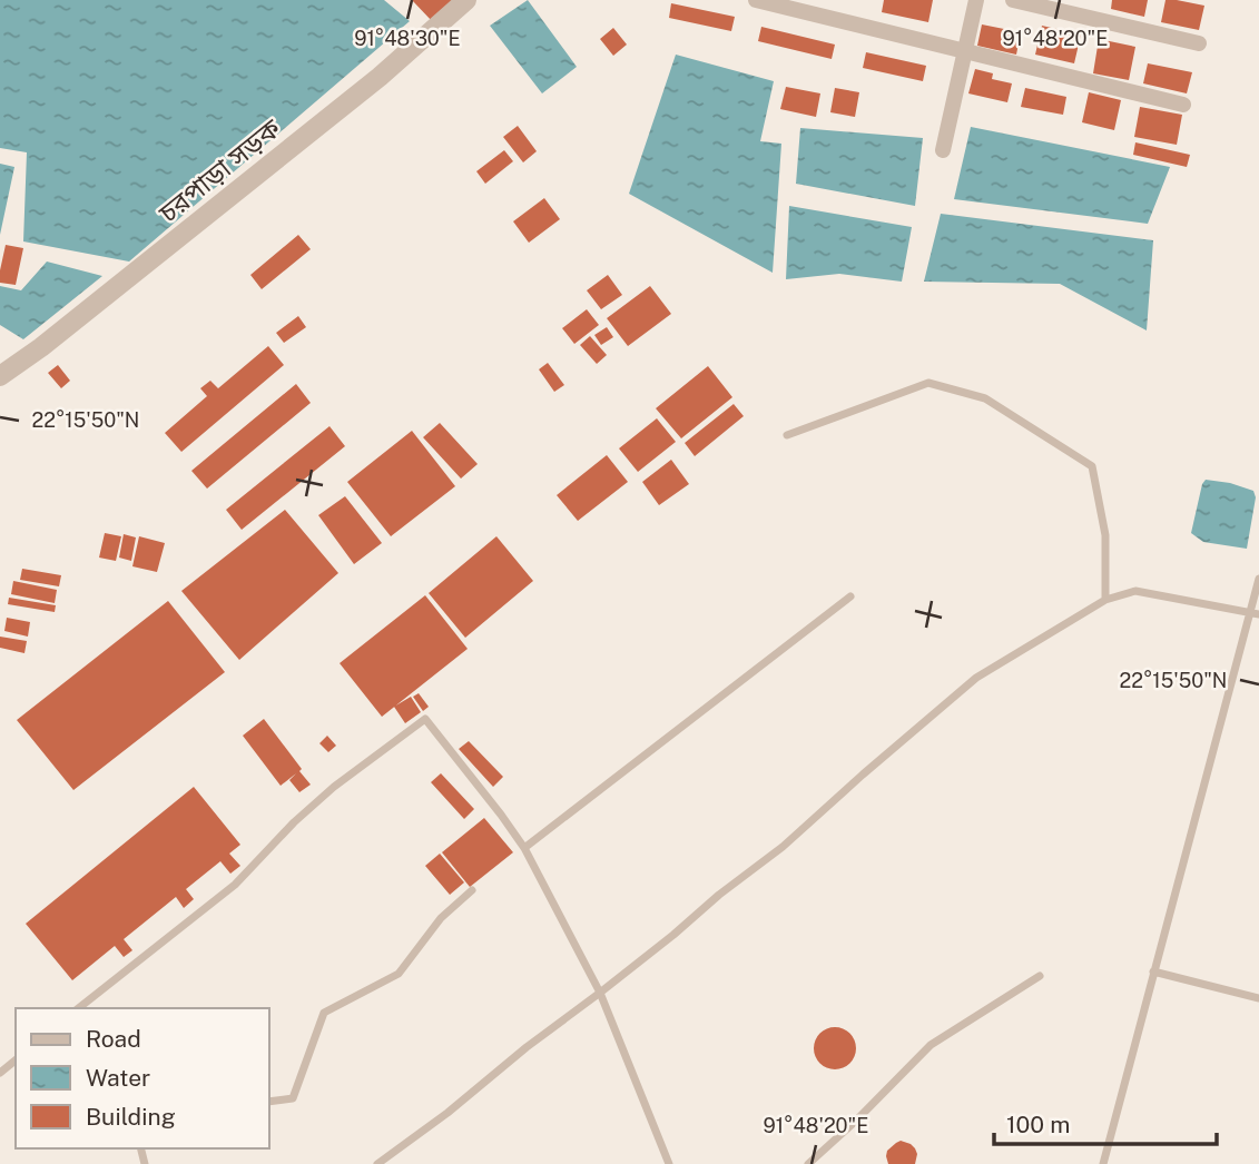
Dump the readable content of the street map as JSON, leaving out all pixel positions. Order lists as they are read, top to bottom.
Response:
{
  "streets": {
    "street": ["চরপাড়া সড়ক"]
  },
  "legend": ["Road", "Water", "Building"],
  "scale_bar": "100 m",
  "coordinates": ["91°48'30\"E", "91°48'20\"E", "22°15'50\"N"]
}
